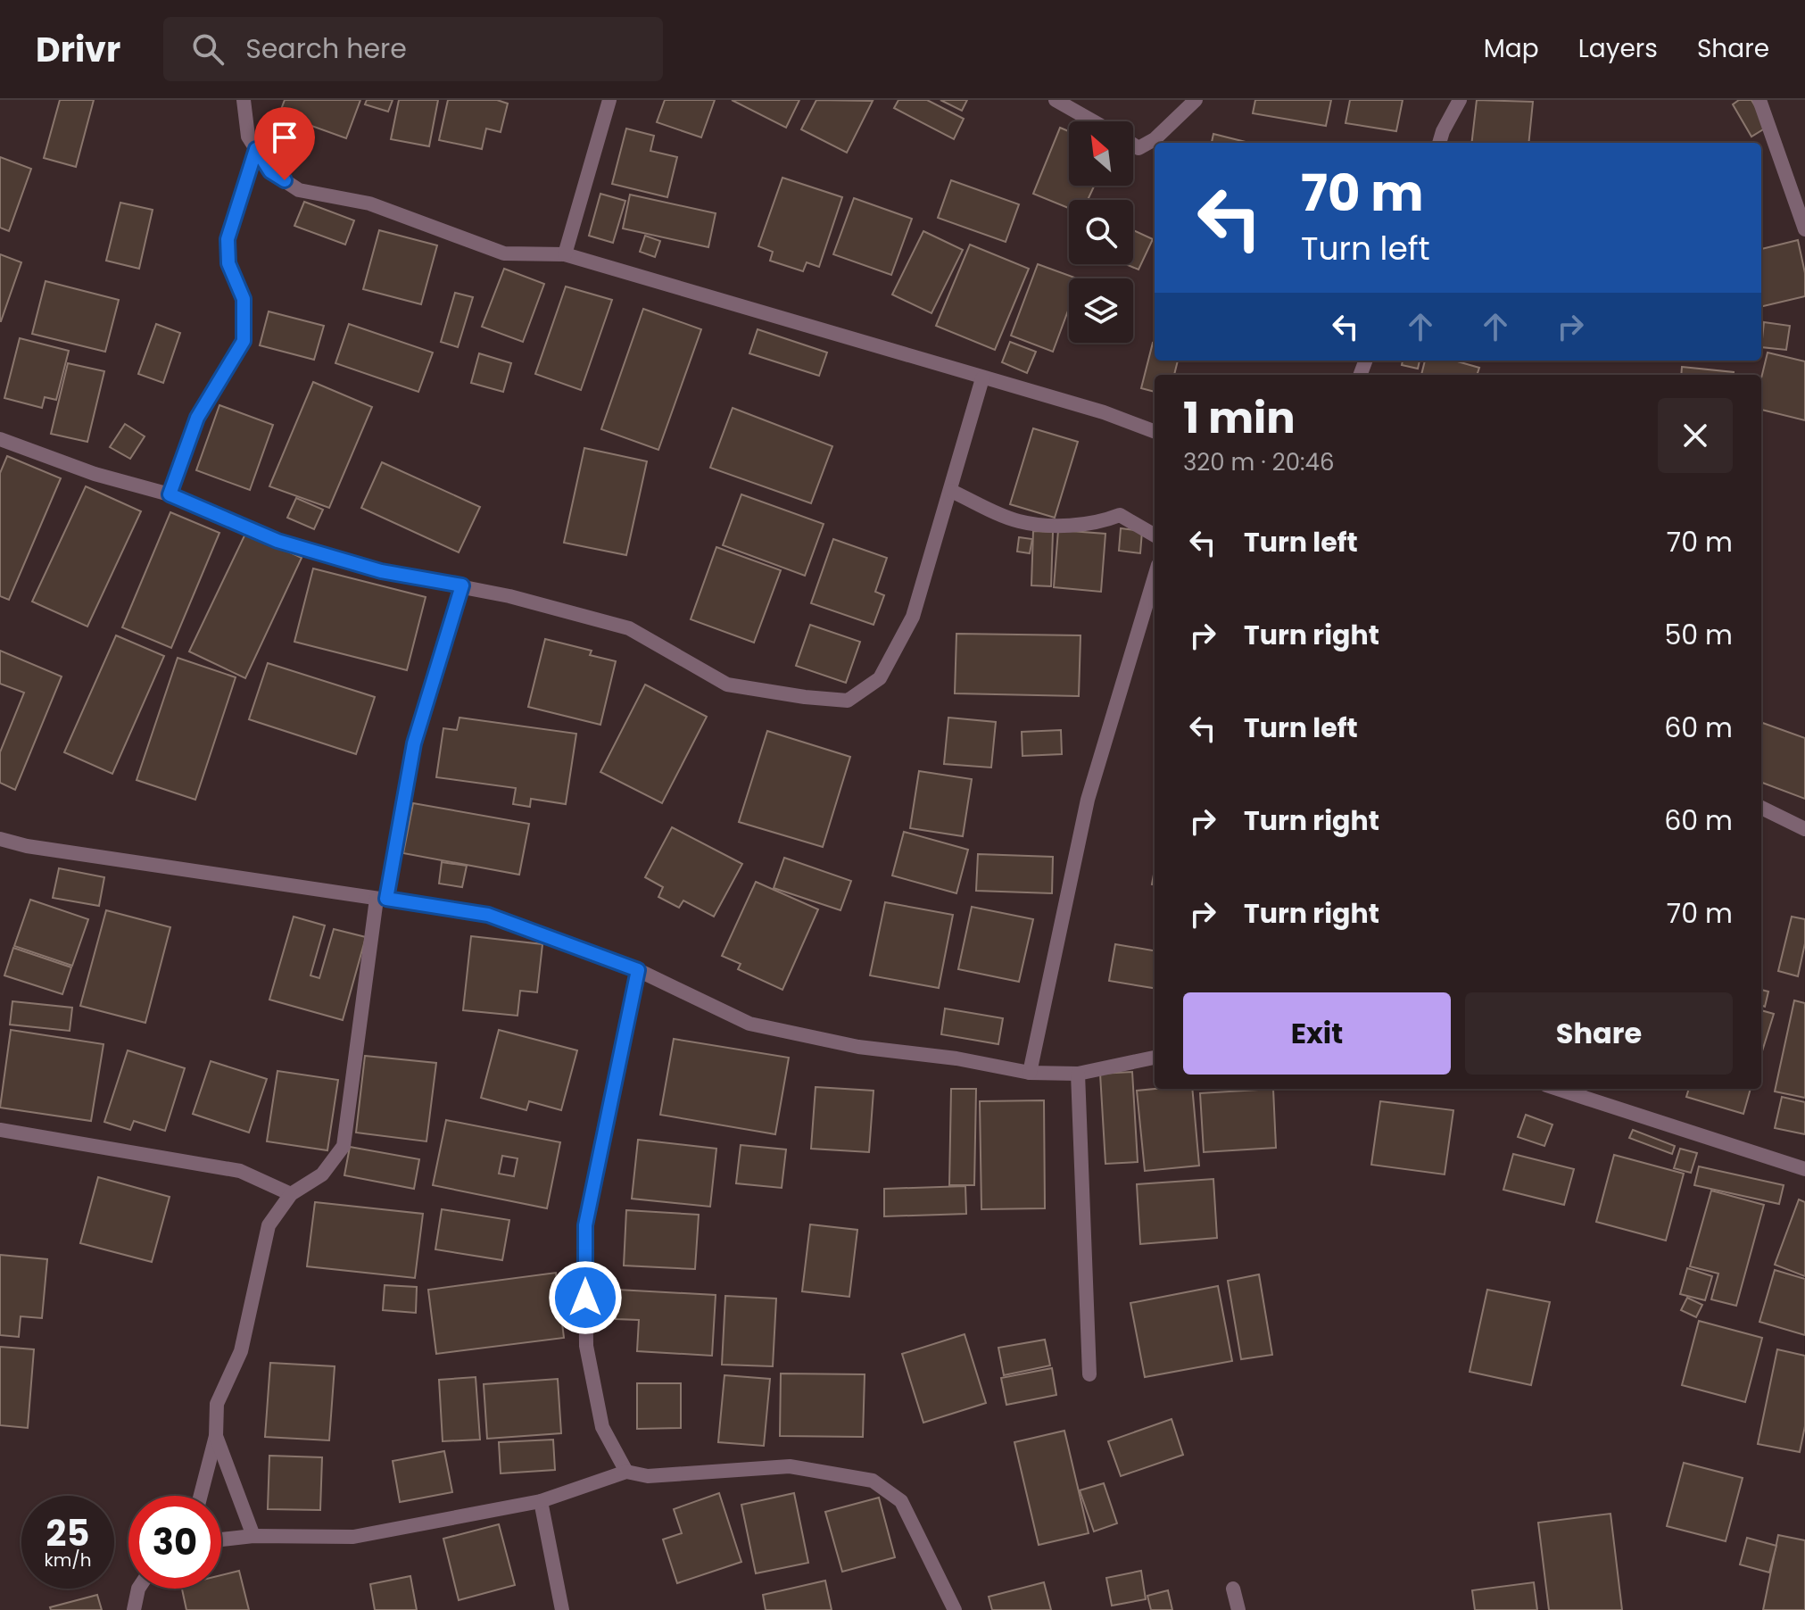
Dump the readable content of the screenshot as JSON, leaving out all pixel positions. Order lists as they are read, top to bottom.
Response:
{
  "north": "top left",
  "page": {
    "header": "Drivr",
    "search": "Search here",
    "nav": ["Map", "Layers", "Share"],
    "turn": ["70 m", "Turn left"],
    "heading": ["1 min", "320 m · 20:46"],
    "list": [
      {
        "name": "Turn left",
        "value": "70 m"
      },
      {
        "name": "Turn right",
        "value": "50 m"
      },
      {
        "name": "Turn left",
        "value": "60 m"
      },
      {
        "name": "Turn right",
        "value": "60 m"
      },
      {
        "name": "Turn right",
        "value": "70 m"
      }
    ],
    "buttons": ["Exit", "Share"],
    "speed": "25 km/h",
    "limit": "30"
  }
}
